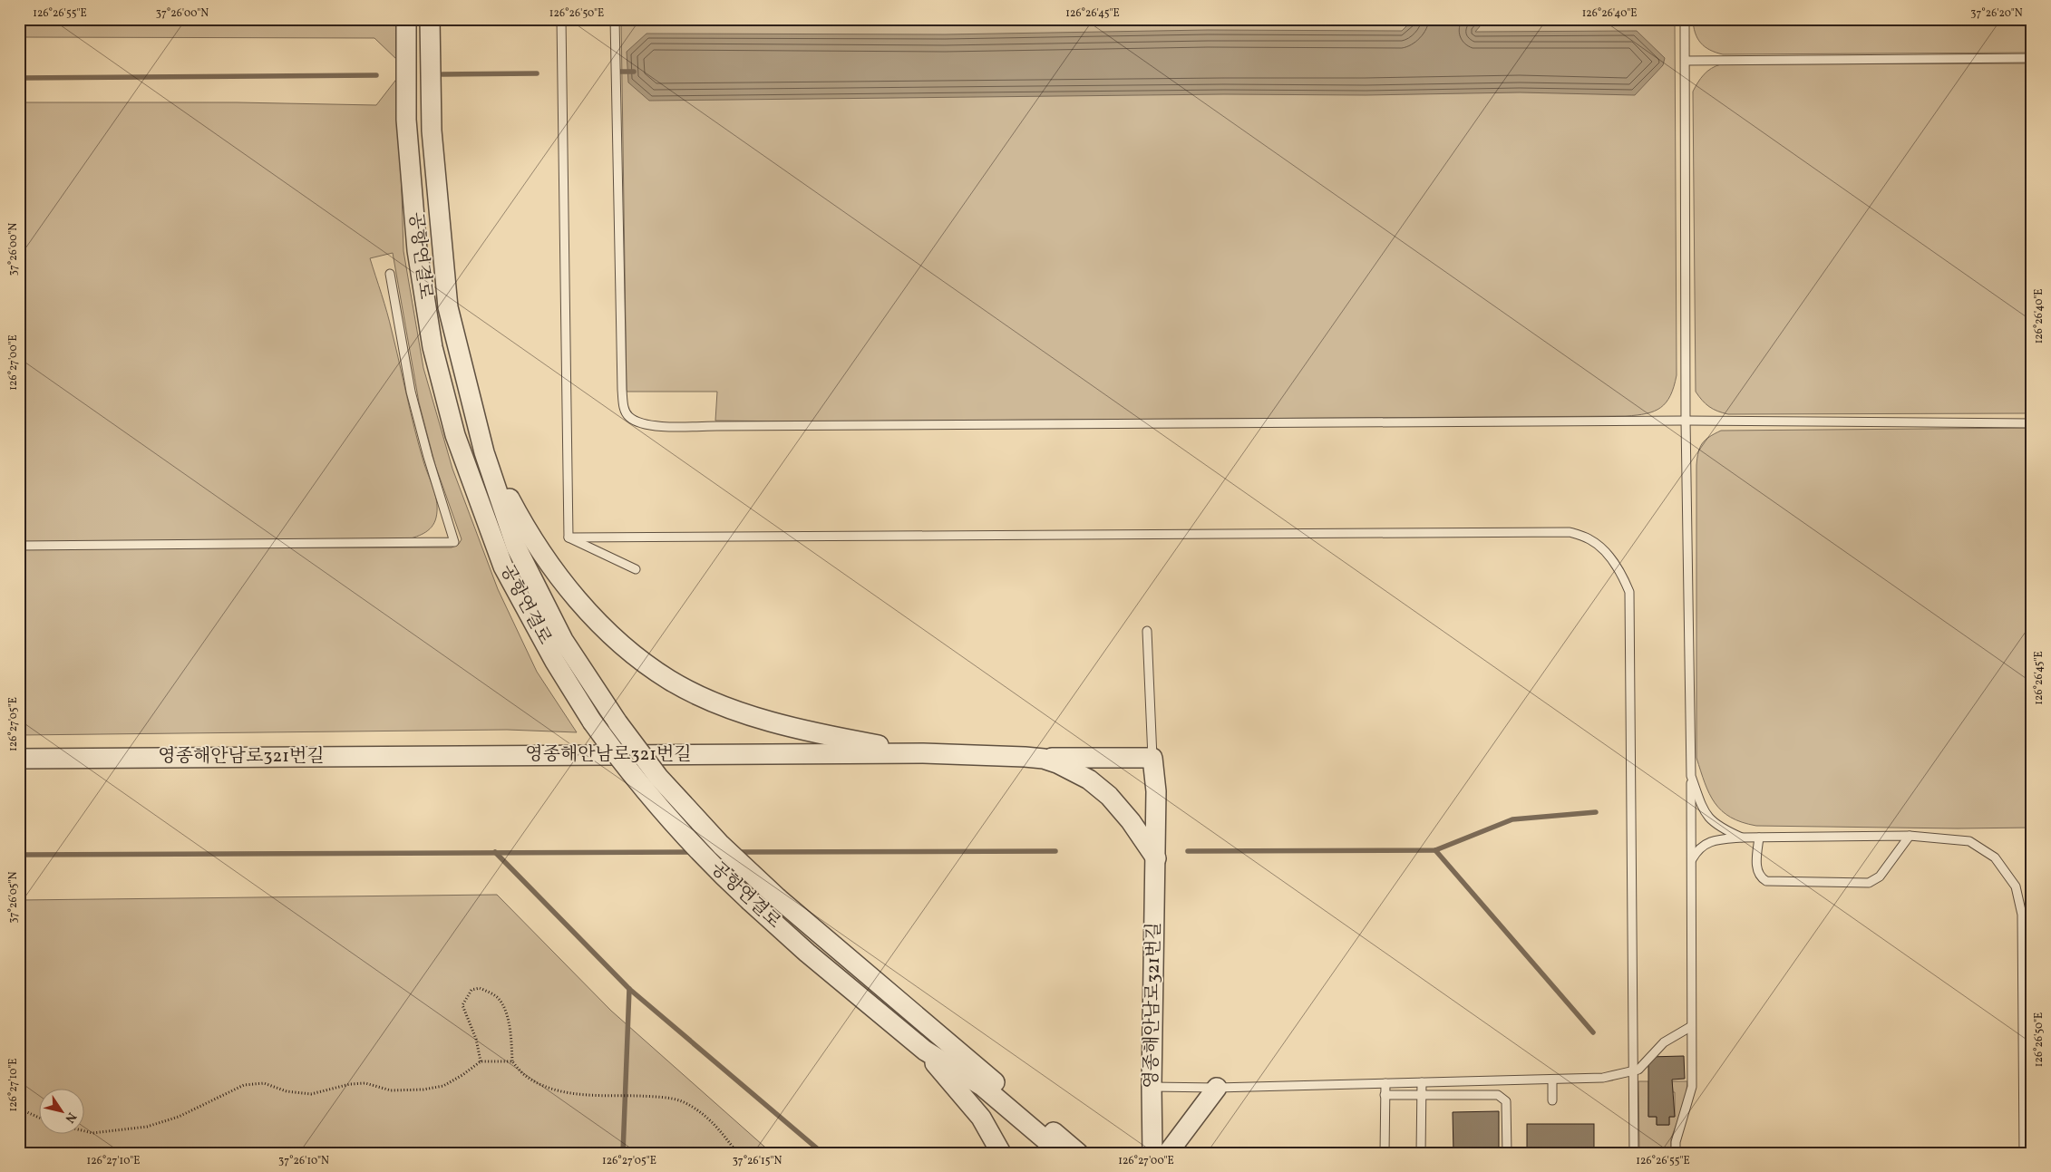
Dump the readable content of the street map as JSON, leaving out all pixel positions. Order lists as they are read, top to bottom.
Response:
{
  "streets": {
    "street": ["공항연결로", "영종해안남로321번길"]
  },
  "north": "bottom right",
  "coordinates": [
    "126°26'55\"E",
    "37°26'00\"N",
    "126°26'50\"E",
    "126°26'45\"E",
    "126°26'40\"E",
    "37°26'20\"N",
    "126°27'00\"E",
    "126°27'05\"E",
    "37°26'05\"N",
    "126°27'10\"E",
    "37°26'10\"N",
    "37°26'15\"N"
  ]
}
